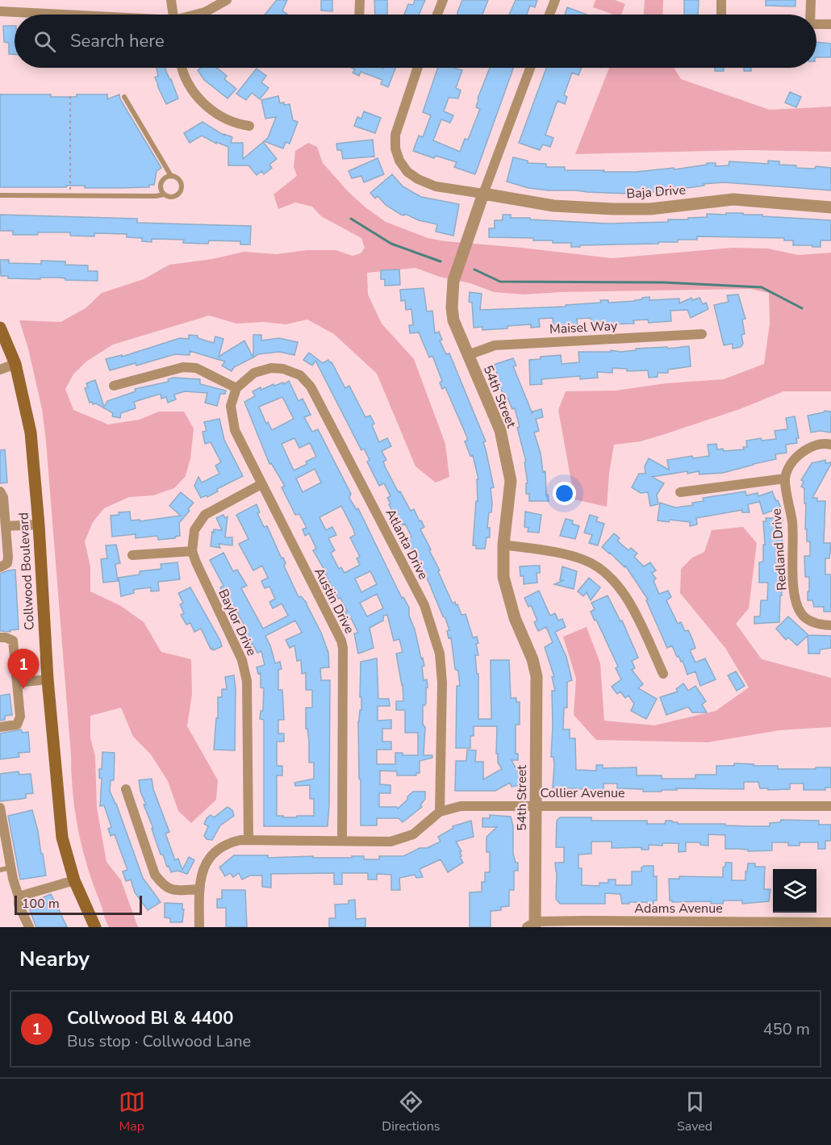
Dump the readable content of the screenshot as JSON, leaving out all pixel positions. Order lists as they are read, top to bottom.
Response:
{
  "streets": {
    "main road": ["Collwood Boulevard"],
    "street": [
      "Baja Drive",
      "Maisel Way",
      "54th Street",
      "Atlanta Drive",
      "Redland Drive",
      "Austin Drive",
      "Baylor Drive",
      "Collier Avenue",
      "Adams Avenue"
    ]
  },
  "crossings": [
    ["Baja Drive", "54th Street"],
    ["Maisel Way", "54th Street"],
    ["54th Street", "Collier Avenue"],
    ["54th Street", "Adams Avenue"],
    ["Atlanta Drive", "Austin Drive"],
    ["Atlanta Drive", "Collier Avenue"],
    ["Austin Drive", "Collier Avenue"],
    ["Baylor Drive", "Collier Avenue"]
  ],
  "scale_bar": "100 m",
  "page": {
    "search": "Search here",
    "pins": "1",
    "scale": "100 m",
    "heading": "Nearby",
    "list": [
      {
        "mark": "1",
        "name": "Collwood Bl & 4400",
        "note": "Bus stop · Collwood Lane",
        "value": "450 m"
      }
    ],
    "nav": ["Map", "Directions", "Saved"]
  }
}
